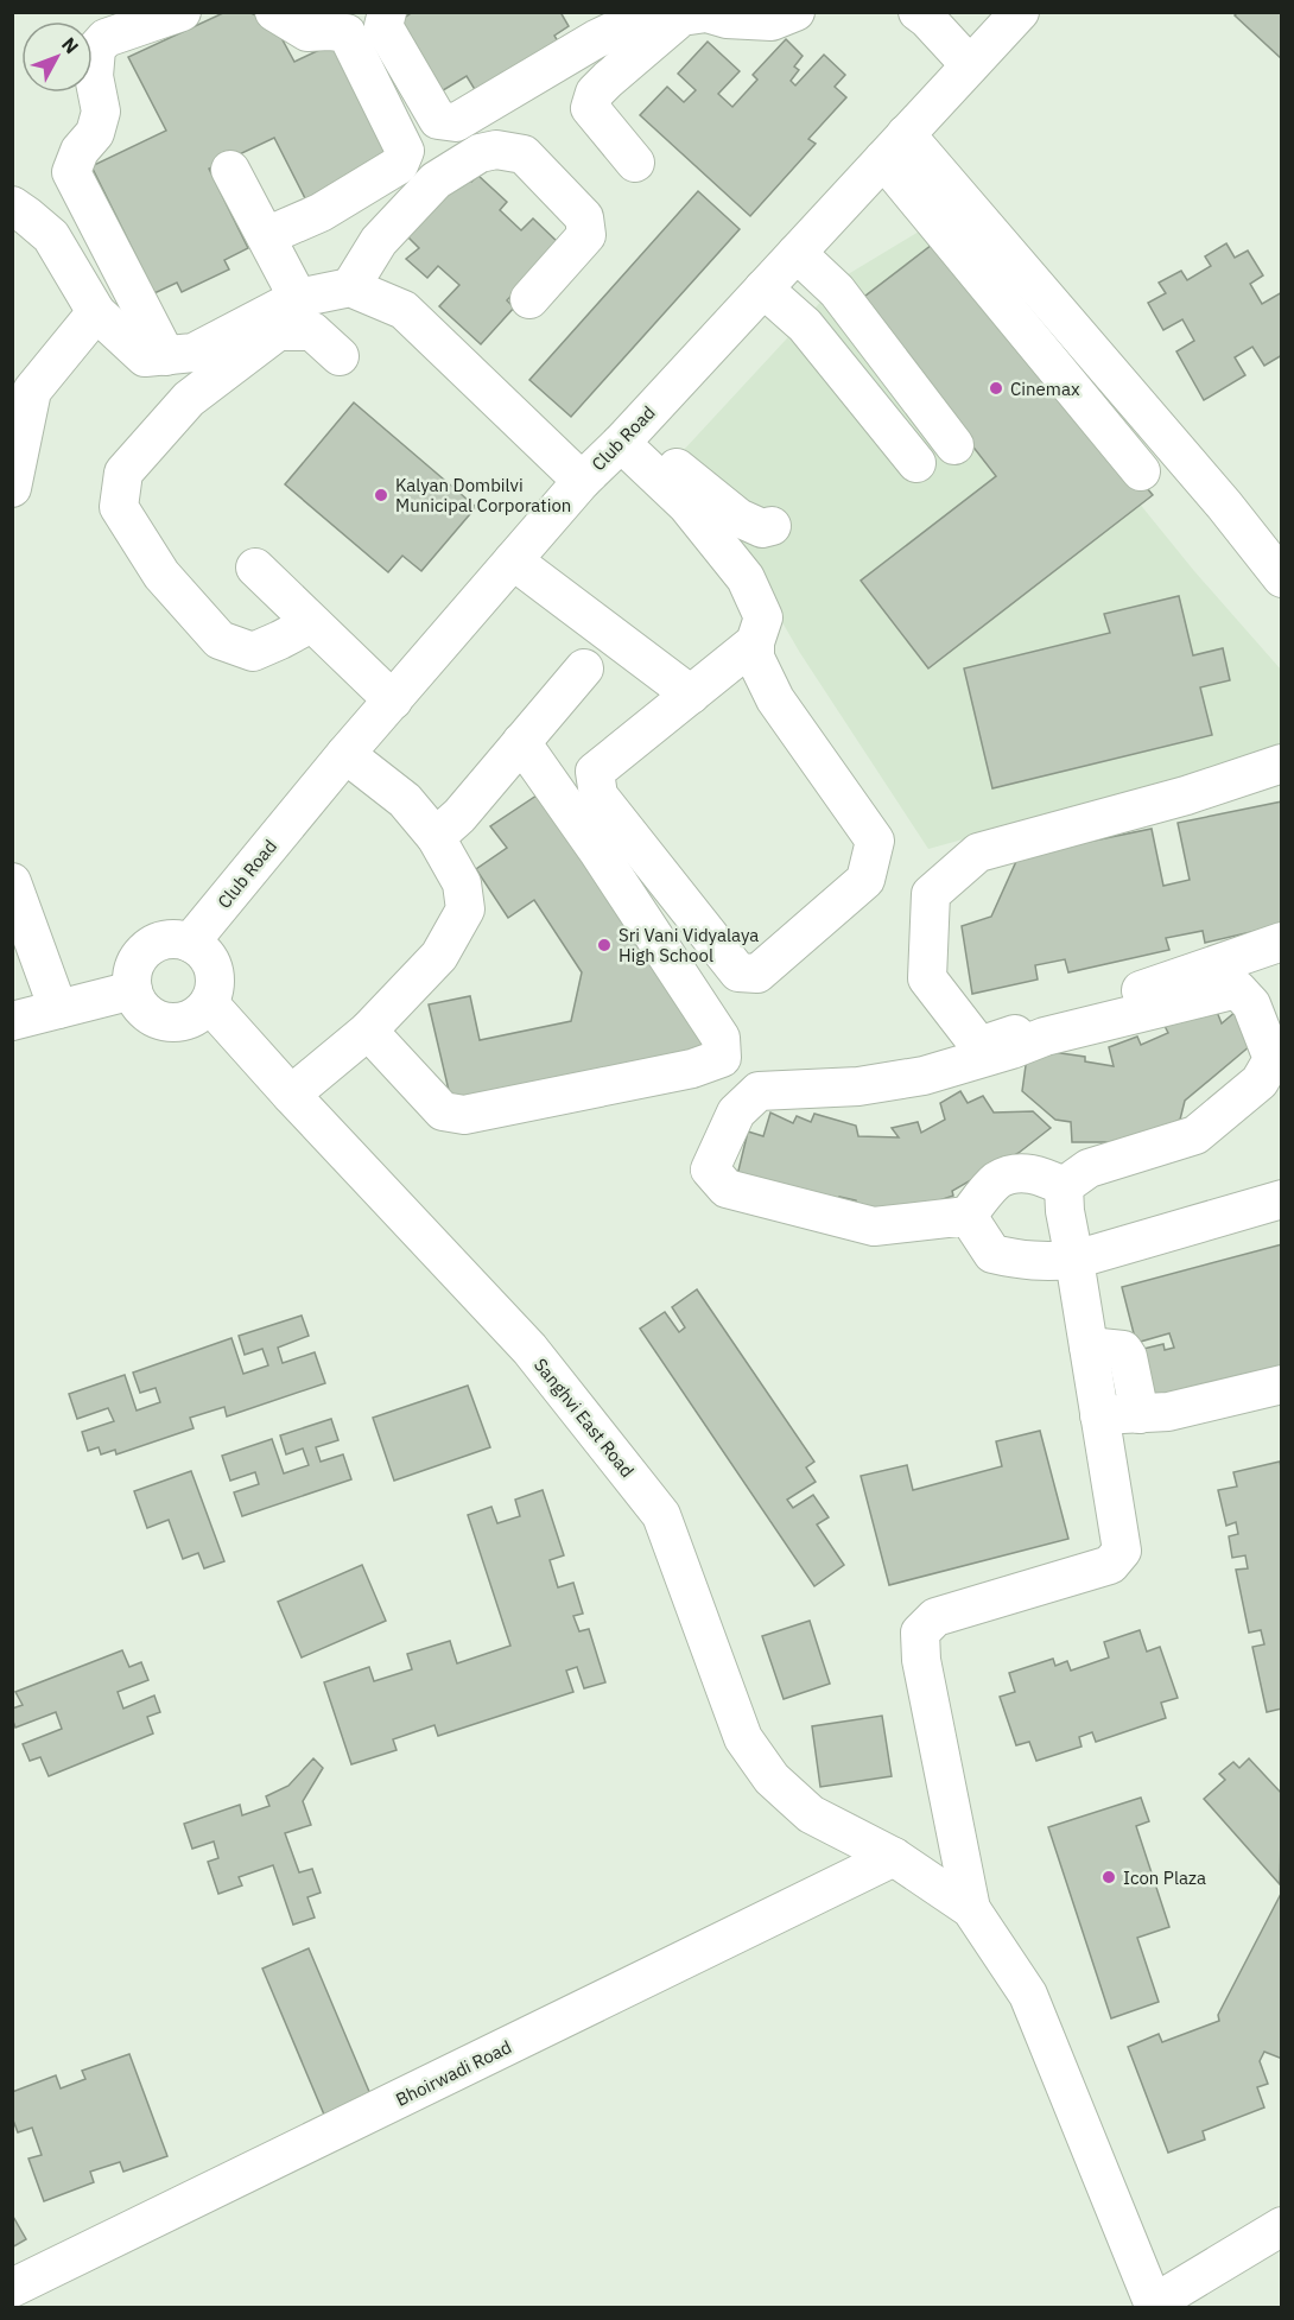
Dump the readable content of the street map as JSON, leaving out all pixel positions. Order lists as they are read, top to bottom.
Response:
{
  "streets": {
    "street": ["Club Road", "Sanghvi East Road", "Bhoirwadi Road"]
  },
  "crossings": [
    ["Club Road", "Sanghvi East Road"],
    ["Sanghvi East Road", "Bhoirwadi Road"]
  ],
  "places": [
    "Cinemax",
    "Kalyan Dombilvi Municipal Corporation",
    "Sri Vani Vidyalaya High School",
    "Icon Plaza"
  ],
  "north": "top right"
}
